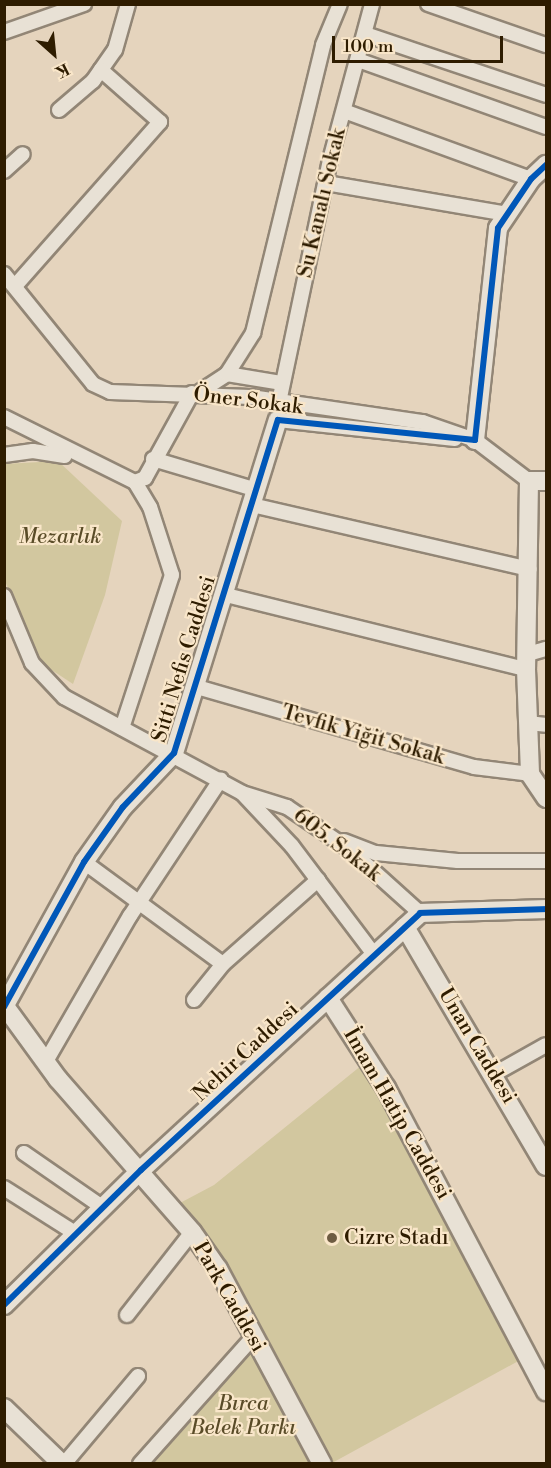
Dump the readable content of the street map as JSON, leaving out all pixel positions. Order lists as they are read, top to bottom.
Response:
{
  "streets": {
    "street": [
      "Su Kanalı Sokak",
      "Öner Sokak",
      "Sitti Nefis Caddesi",
      "Tevfik Yiğit Sokak",
      "605. Sokak",
      "Unan Caddesi",
      "Nehir Caddesi",
      "İmam Hatip Caddesi",
      "Park Caddesi"
    ]
  },
  "crossings": [
    ["Su Kanalı Sokak", "Öner Sokak"],
    ["Su Kanalı Sokak", "Sitti Nefis Caddesi"],
    ["Öner Sokak", "Sitti Nefis Caddesi"],
    ["Sitti Nefis Caddesi", "Tevfik Yiğit Sokak"],
    ["Sitti Nefis Caddesi", "605. Sokak"],
    ["Sitti Nefis Caddesi", "Park Caddesi"],
    ["605. Sokak", "Nehir Caddesi"],
    ["Unan Caddesi", "Nehir Caddesi"],
    ["Nehir Caddesi", "İmam Hatip Caddesi"],
    ["Nehir Caddesi", "Park Caddesi"]
  ],
  "parks": ["Mezarlık", "Bırca Belek Parkı"],
  "places": ["Cizre Stadı"],
  "scale_bar": "100 m",
  "north": "bottom right"
}
